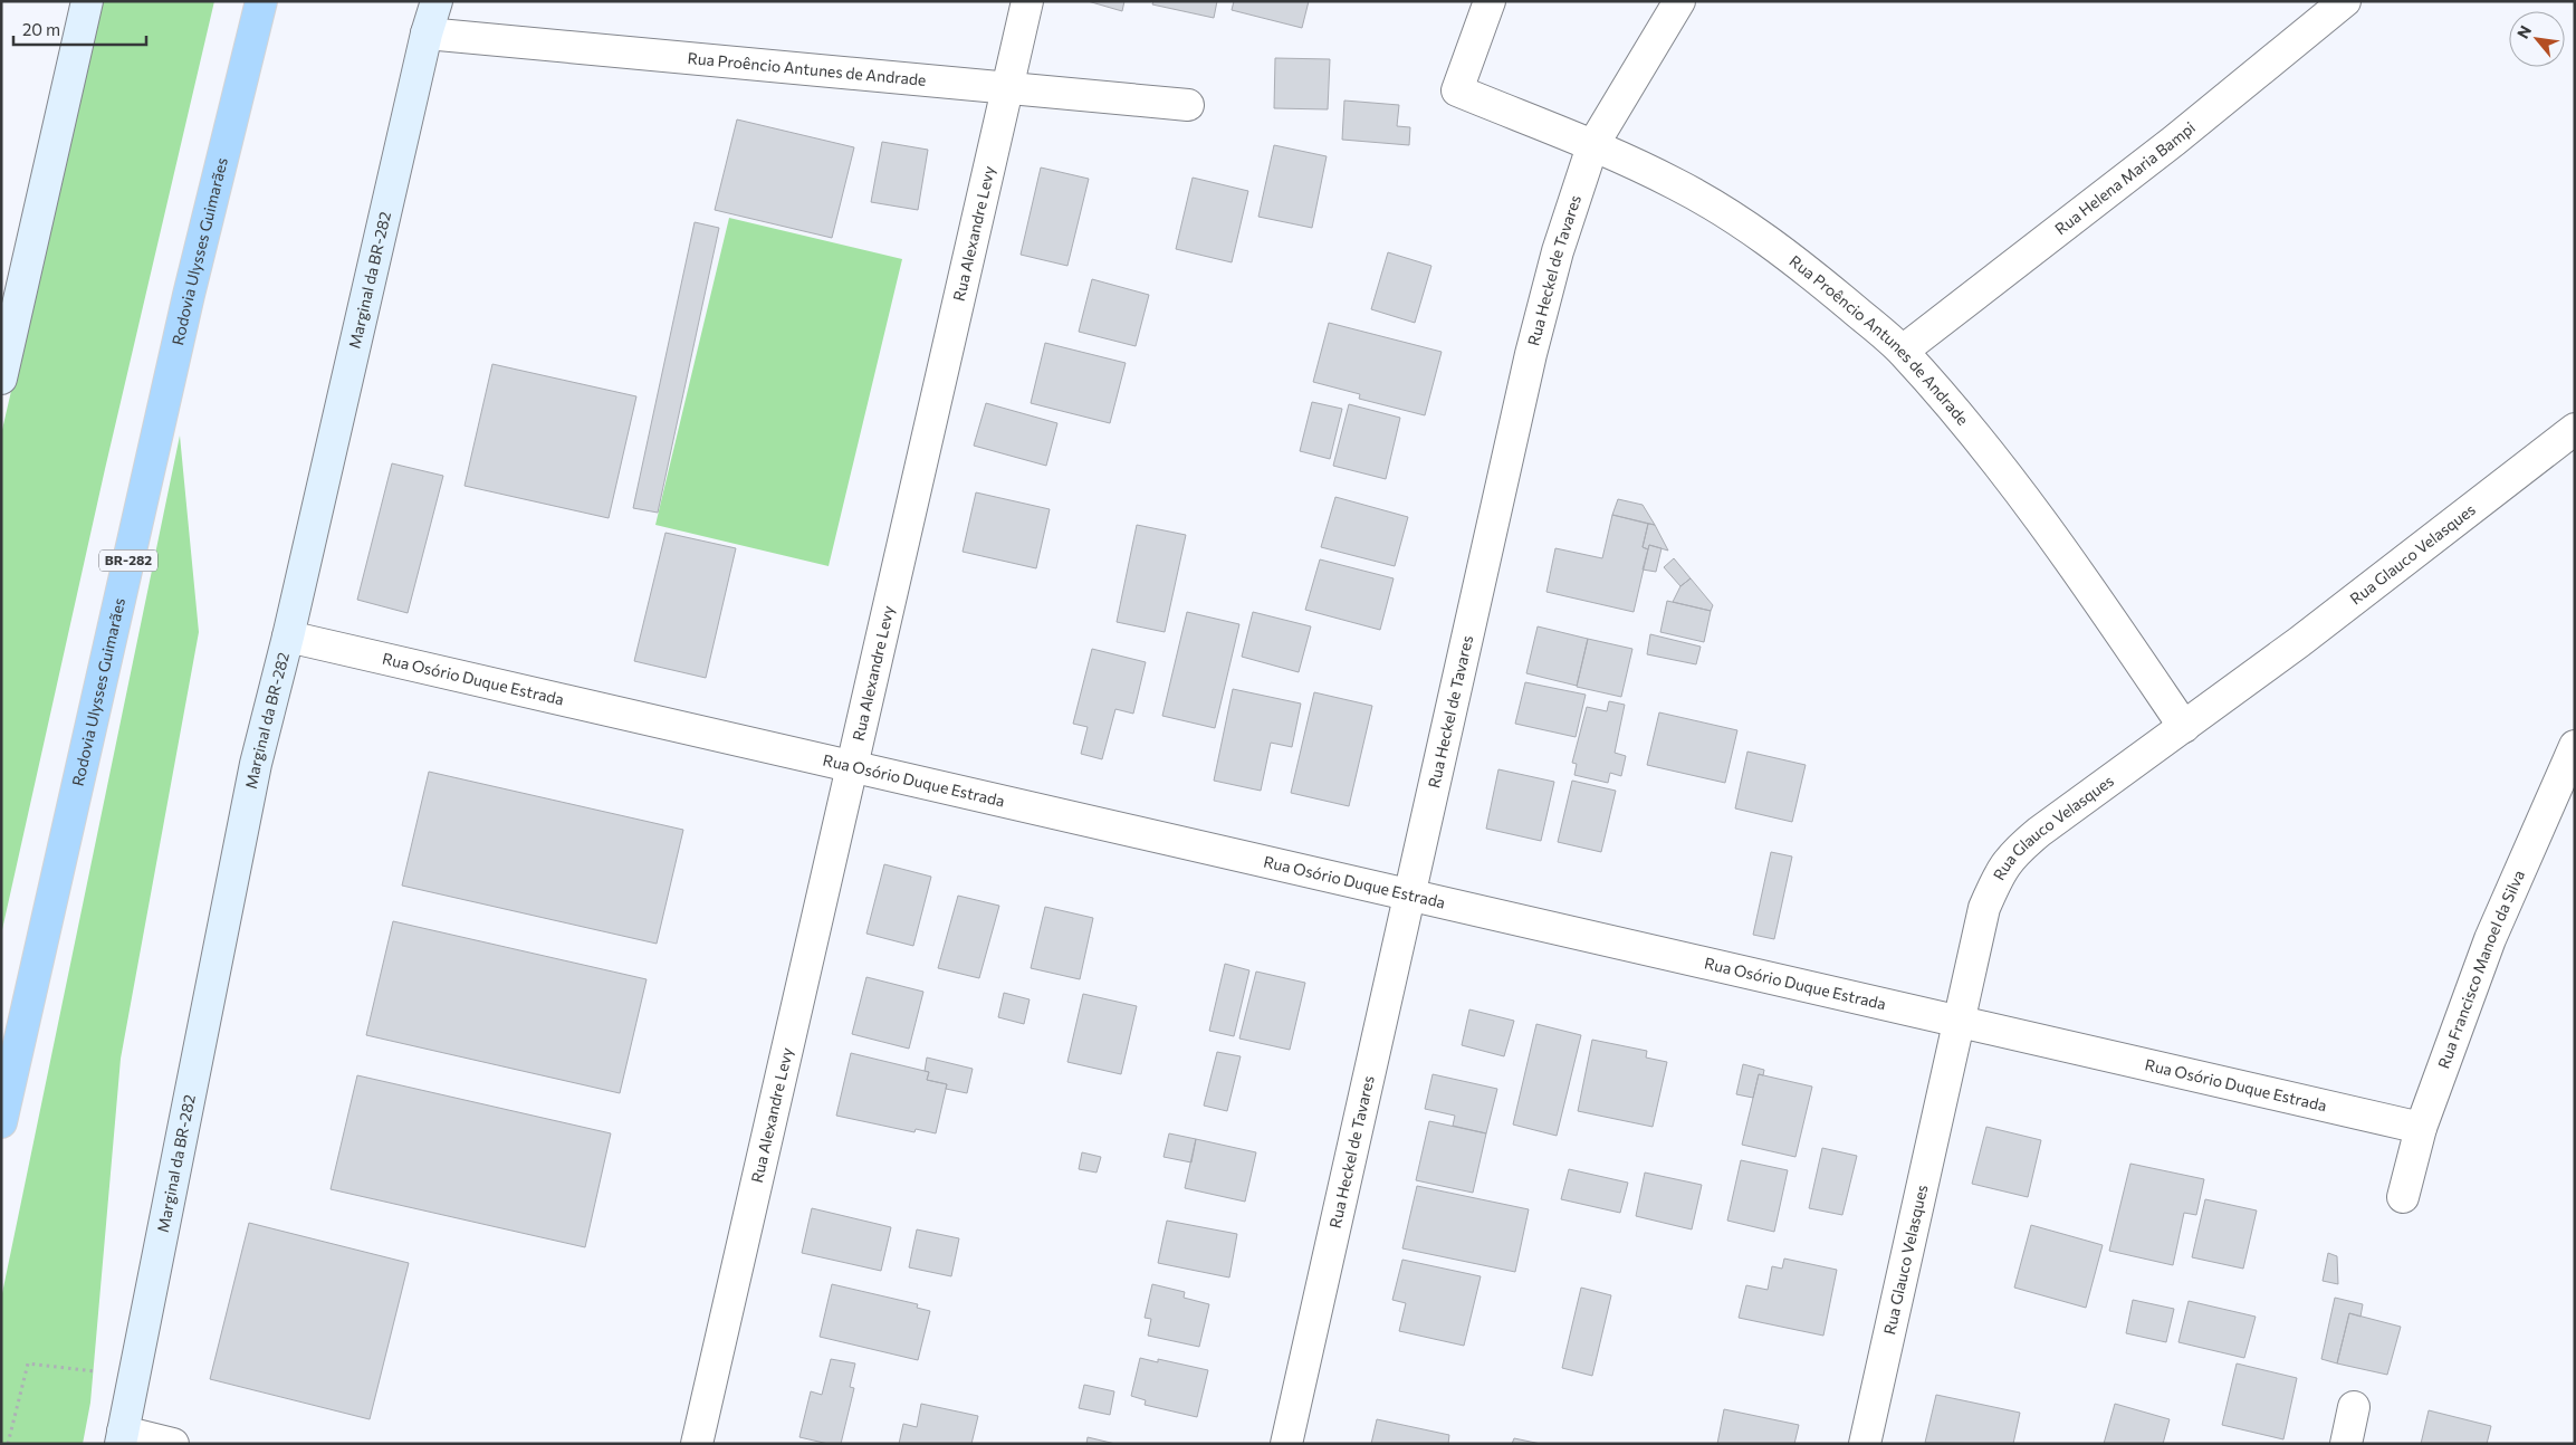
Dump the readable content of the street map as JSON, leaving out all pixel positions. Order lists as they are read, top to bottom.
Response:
{
  "streets": {
    "highway": ["Rodovia Ulysses Guimarães", "BR-282"],
    "main road": ["Marginal da BR-282"],
    "street": [
      "Rua Proêncio Antunes de Andrade",
      "Rua Helena Maria Bampi",
      "Rua Alexandre Levy",
      "Rua Heckel de Tavares",
      "Rua Glauco Velasques",
      "Rua Osório Duque Estrada",
      "Rua Francisco Manoel da Silva"
    ]
  },
  "crossings": [
    ["Rua Proêncio Antunes de Andrade", "Rua Helena Maria Bampi"],
    ["Rua Proêncio Antunes de Andrade", "Rua Alexandre Levy"],
    ["Rua Proêncio Antunes de Andrade", "Rua Heckel de Tavares"],
    ["Rua Proêncio Antunes de Andrade", "Marginal da BR-282"],
    ["Rua Proêncio Antunes de Andrade", "Rua Glauco Velasques"],
    ["Rua Alexandre Levy", "Rua Osório Duque Estrada"],
    ["Rua Heckel de Tavares", "Rua Osório Duque Estrada"],
    ["Marginal da BR-282", "Rua Osório Duque Estrada"],
    ["Rua Glauco Velasques", "Rua Osório Duque Estrada"],
    ["Rua Osório Duque Estrada", "Rua Francisco Manoel da Silva"]
  ],
  "scale_bar": "20 m",
  "north": "top left"
}
